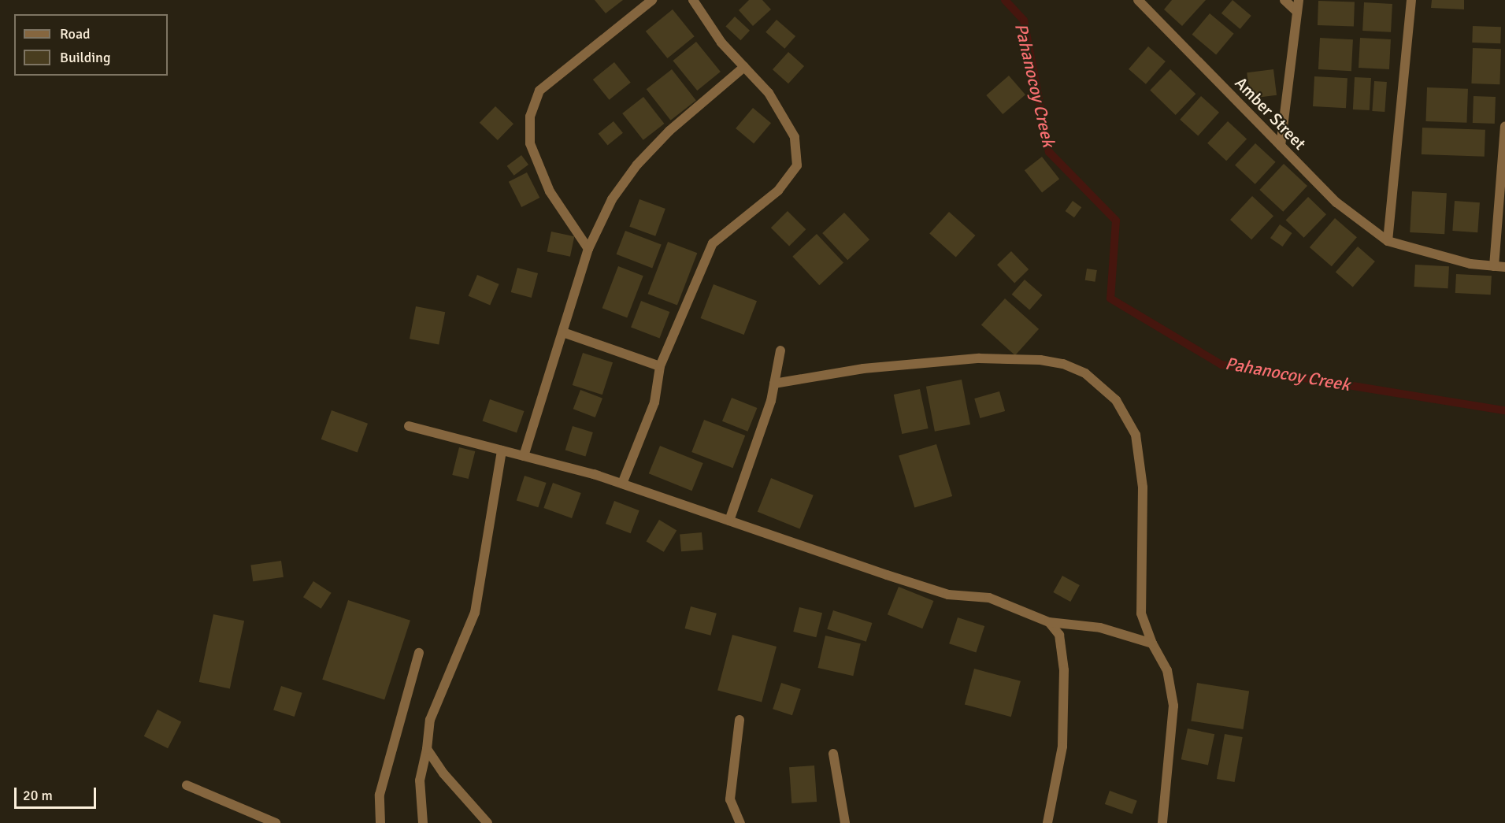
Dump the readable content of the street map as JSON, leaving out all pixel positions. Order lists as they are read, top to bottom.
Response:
{
  "streets": {
    "street": ["Amber Street"]
  },
  "water": ["Pahanocoy Creek"],
  "legend": ["Road", "Building"],
  "scale_bar": "20 m"
}
